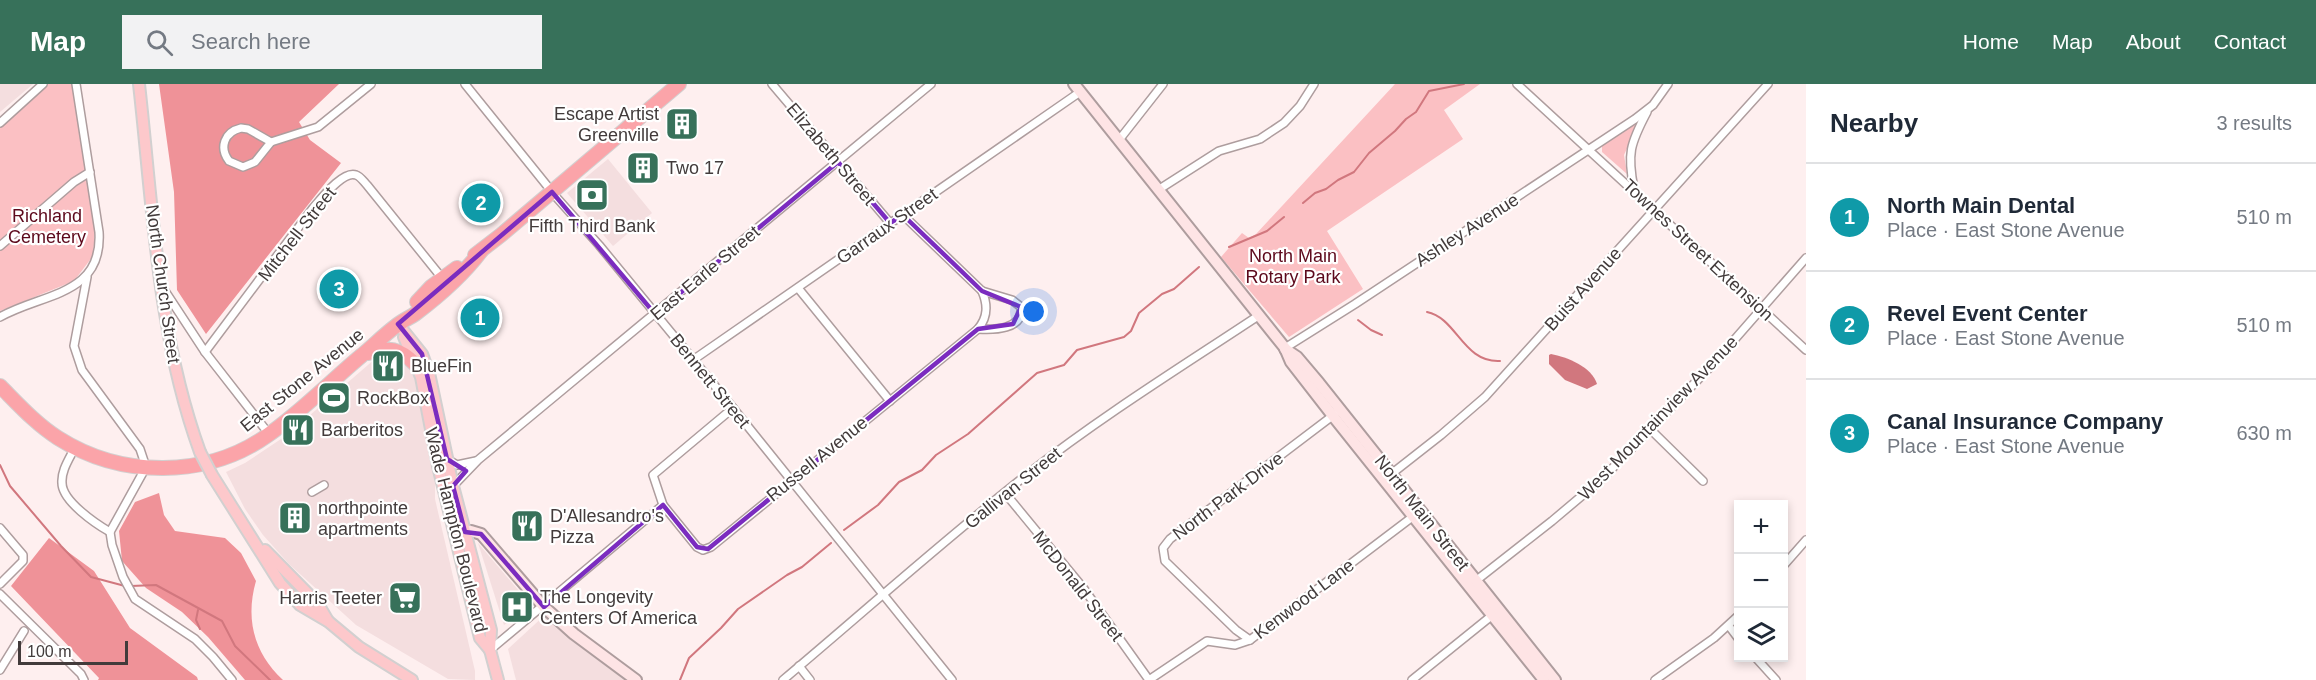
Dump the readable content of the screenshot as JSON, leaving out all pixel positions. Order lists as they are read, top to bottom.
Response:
{
  "streets": {
    "highway": ["East Stone Avenue"],
    "main road": ["North Church Street", "Wade Hampton Boulevard"],
    "street": [
      "Elizabeth Street",
      "Garraux Street",
      "Ashley Avenue",
      "Mitchell Street",
      "Townes Street Extension",
      "East Earle Street",
      "Buist Avenue",
      "Bennett Street",
      "West Mountainview Avenue",
      "Russell Avenue",
      "Gallivan Street",
      "North Park Drive",
      "North Main Street",
      "McDonald Street",
      "Kenwood Lane"
    ]
  },
  "crossings": [
    ["Elizabeth Street", "Garraux Street"],
    ["Elizabeth Street", "East Earle Street"],
    ["Garraux Street", "Bennett Street"],
    ["Garraux Street", "North Main Street"],
    ["Ashley Avenue", "Townes Street Extension"],
    ["Ashley Avenue", "North Main Street"],
    ["Mitchell Street", "East Stone Avenue"],
    ["Townes Street Extension", "Buist Avenue"],
    ["Townes Street Extension", "West Mountainview Avenue"],
    ["East Earle Street", "Bennett Street"],
    ["East Earle Street", "Wade Hampton Boulevard"],
    ["Buist Avenue", "North Main Street"],
    ["East Stone Avenue", "Bennett Street"],
    ["East Stone Avenue", "Wade Hampton Boulevard"],
    ["Bennett Street", "Russell Avenue"],
    ["Bennett Street", "Gallivan Street"],
    ["West Mountainview Avenue", "North Main Street"],
    ["Gallivan Street", "North Main Street"],
    ["Gallivan Street", "McDonald Street"],
    ["North Park Drive", "North Main Street"],
    ["North Park Drive", "Kenwood Lane"],
    ["North Main Street", "Kenwood Lane"],
    ["McDonald Street", "Kenwood Lane"]
  ],
  "parks": ["Richland Cemetery", "North Main Rotary Park"],
  "places": {
    "building": ["Escape Artist Greenville", "Two 17", "northpointe apartments"],
    "bank": ["Fifth Third Bank"],
    "restaurant": ["BlueFin", "Barberitos", "D'Allesandro's Pizza"],
    "sports": ["RockBox"],
    "supermarket": ["Harris Teeter"],
    "hospital": ["The Longevity Centers Of America"]
  },
  "scale_bar": "100 m",
  "page": {
    "header": "Map",
    "search": "Search here",
    "nav": [
      "Home",
      "Map",
      "About",
      "Contact"
    ],
    "heading": ["Nearby", "3 results"],
    "list": [
      {
        "mark": "1",
        "name": "North Main Dental",
        "note": "Place · East Stone Avenue",
        "value": "510 m"
      },
      {
        "mark": "2",
        "name": "Revel Event Center",
        "note": "Place · East Stone Avenue",
        "value": "510 m"
      },
      {
        "mark": "3",
        "name": "Canal Insurance Company",
        "note": "Place · East Stone Avenue",
        "value": "630 m"
      }
    ],
    "pins": ["2", "3", "1"],
    "map_buttons": ["+", "−"],
    "scale": "100 m"
  }
}
